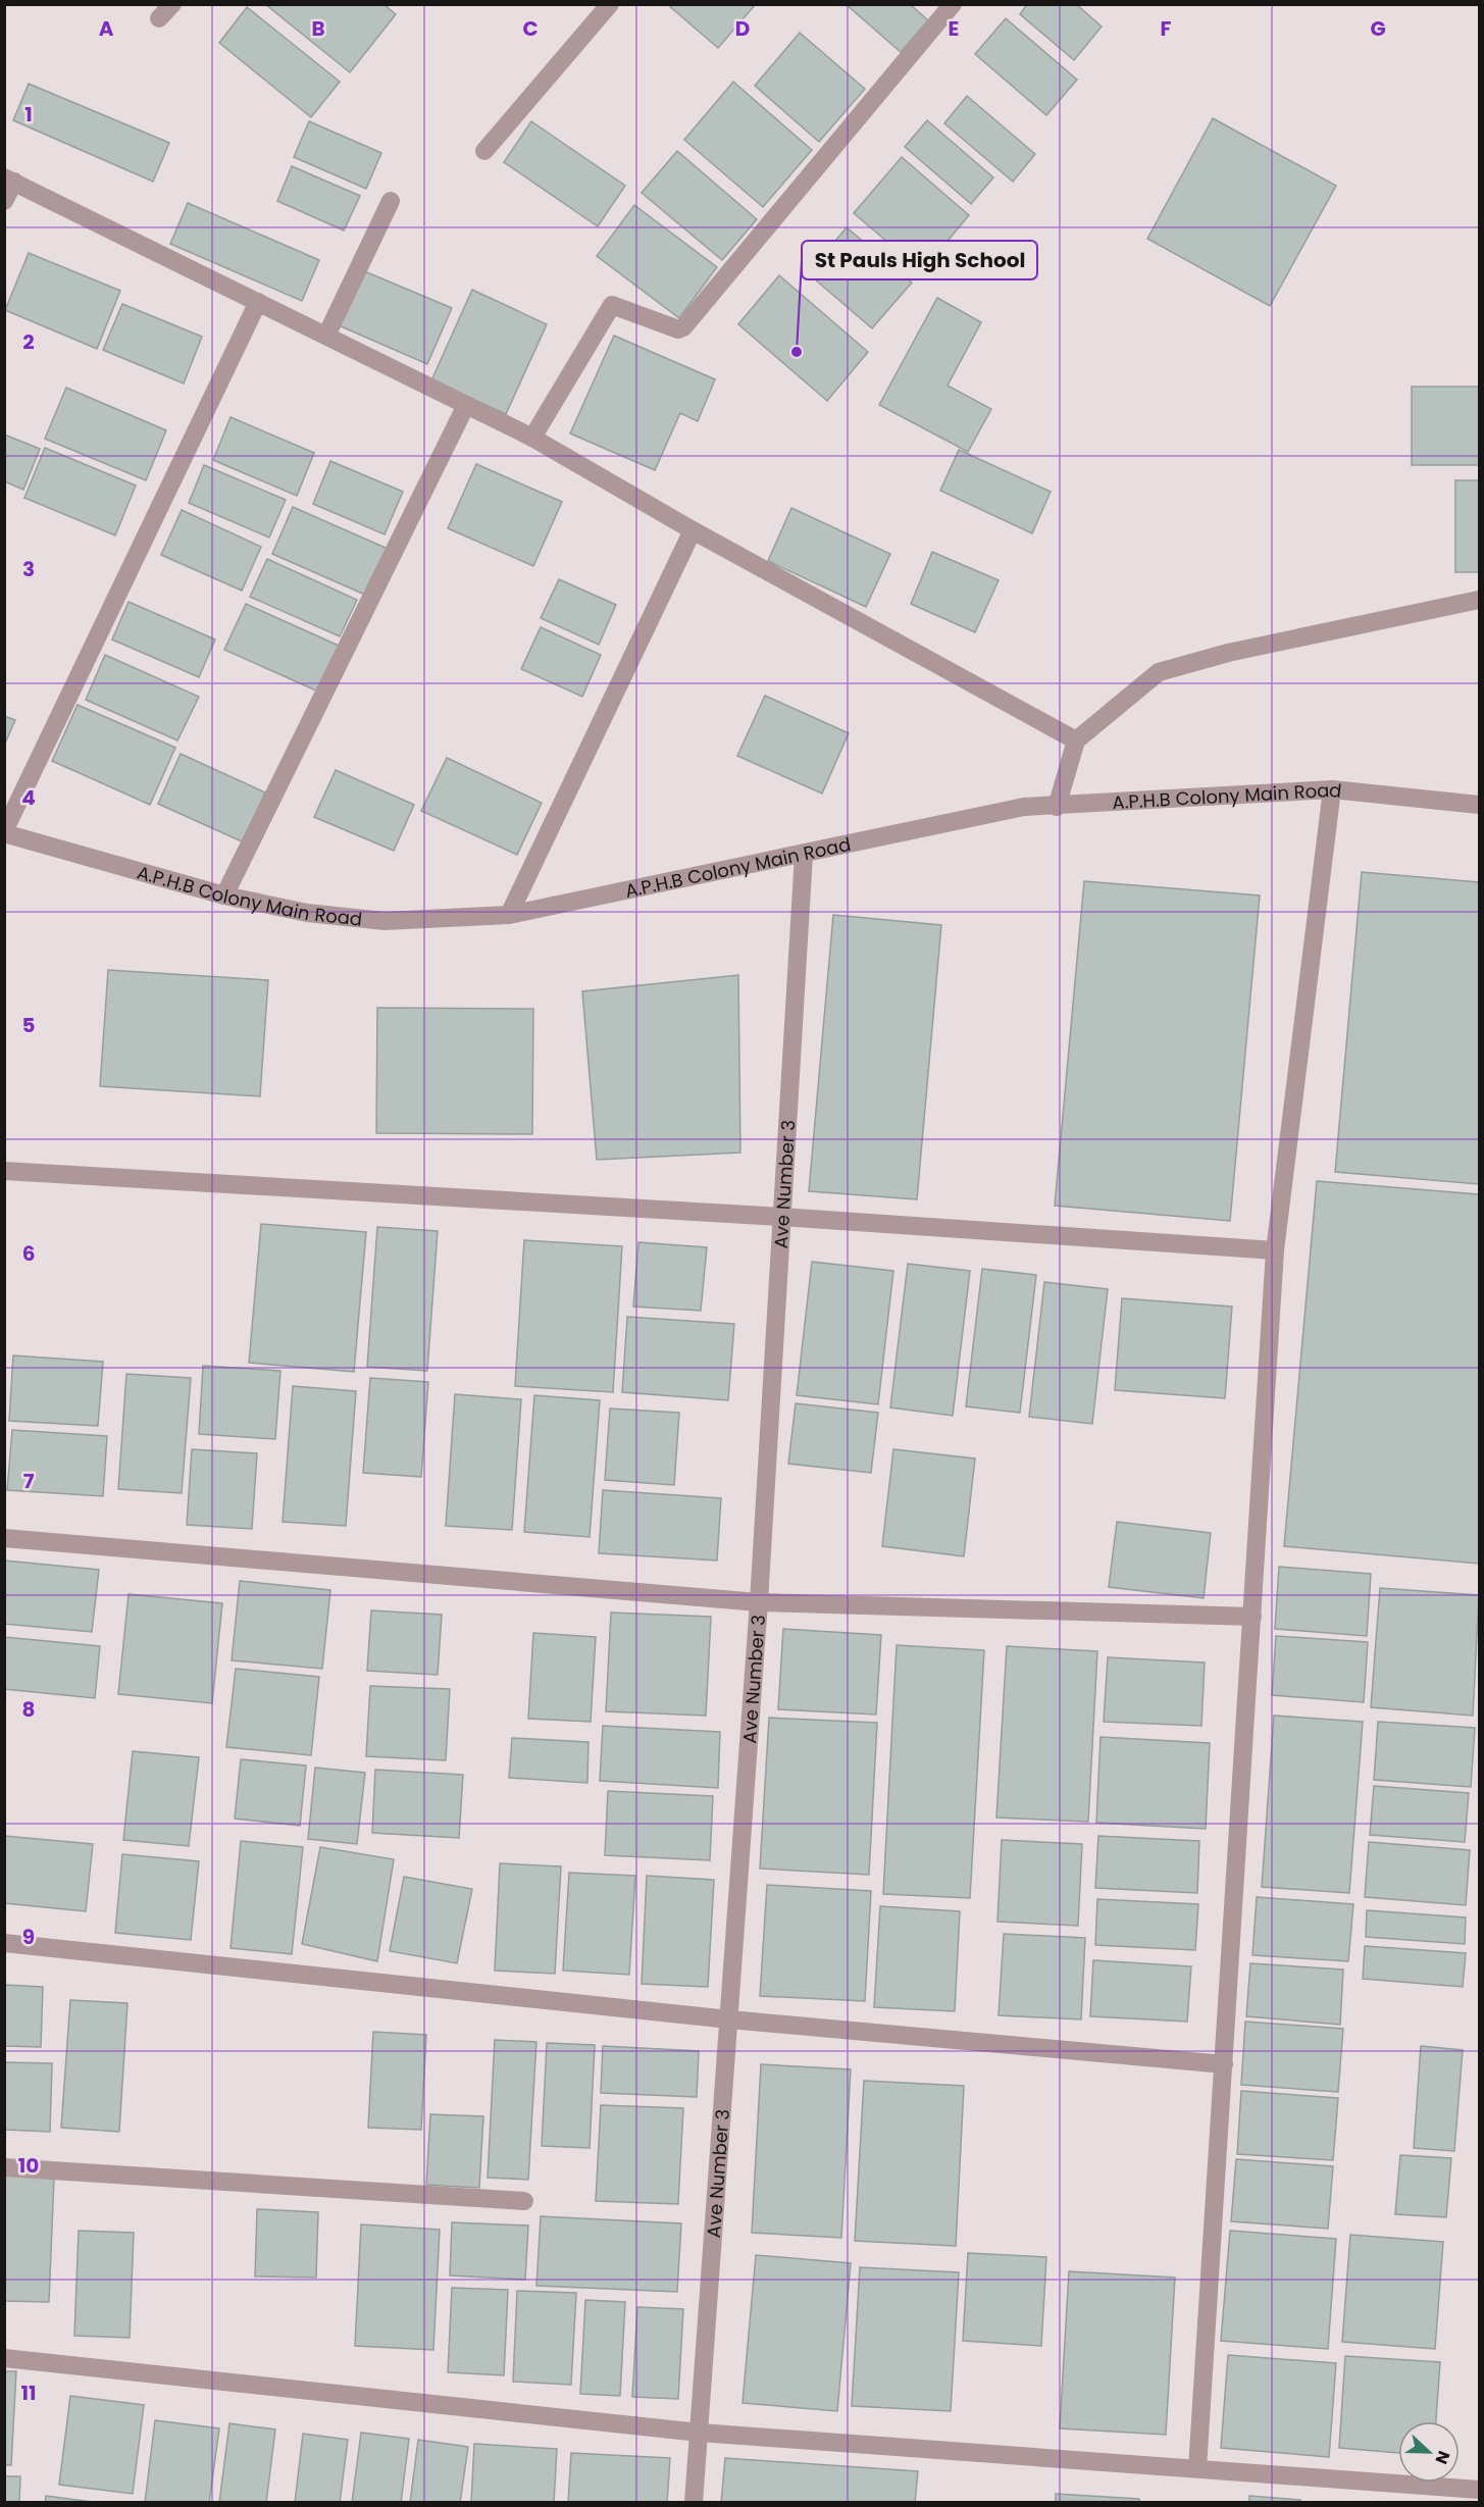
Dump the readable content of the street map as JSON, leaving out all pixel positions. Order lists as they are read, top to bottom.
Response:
{
  "streets": {
    "street": ["A.P.H.B Colony Main Road", "Ave Number 3"]
  },
  "crossings": [
    ["A.P.H.B Colony Main Road", "Ave Number 3"]
  ],
  "places": ["St Pauls High School"],
  "north": "right",
  "grid": {
    "columns": [
      "A",
      "B",
      "C",
      "D",
      "E",
      "F",
      "G"
    ],
    "rows": [
      "1",
      "2",
      "3",
      "4",
      "5",
      "6",
      "7",
      "8",
      "9",
      "10",
      "11"
    ]
  }
}
